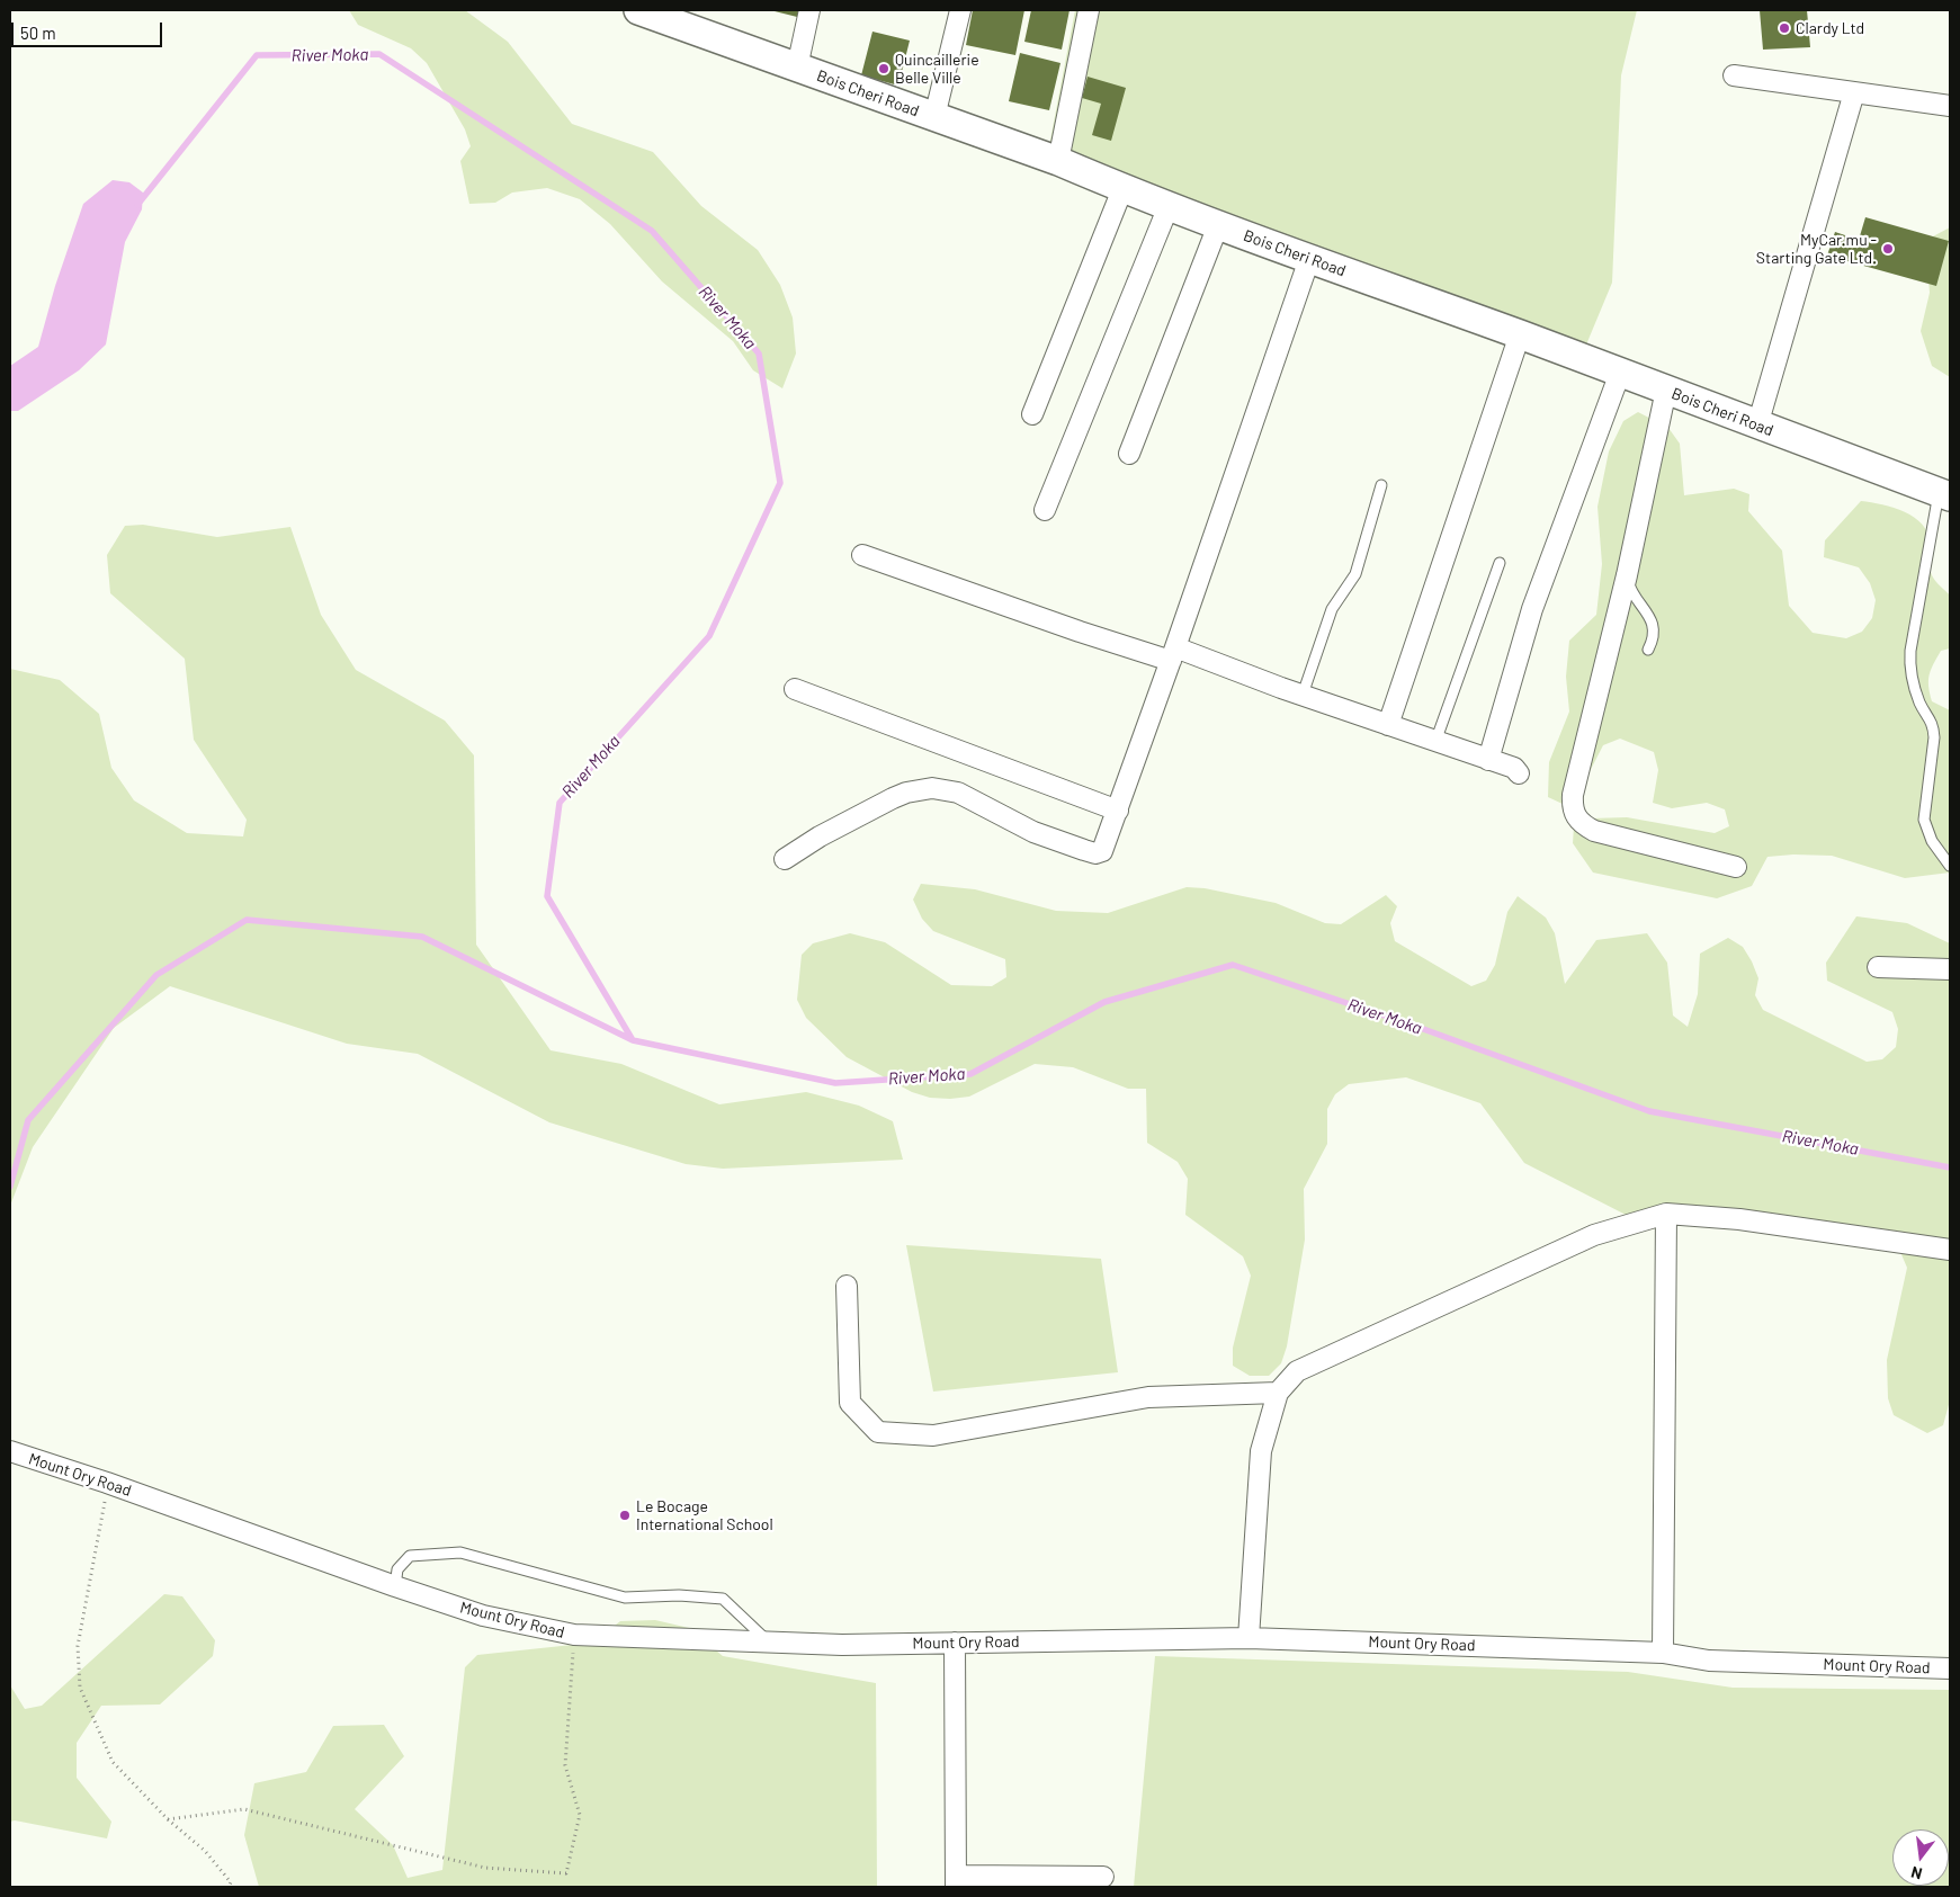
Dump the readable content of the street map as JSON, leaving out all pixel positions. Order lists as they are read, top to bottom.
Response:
{
  "streets": {
    "main road": ["Bois Cheri Road"],
    "street": ["Mount Ory Road"]
  },
  "water": ["River Moka"],
  "places": [
    "Clardy Ltd",
    "Quincaillerie Belle Ville",
    "MyCar.mu - Starting Gate Ltd.",
    "Le Bocage International School"
  ],
  "scale_bar": "50 m",
  "north": "bottom"
}
